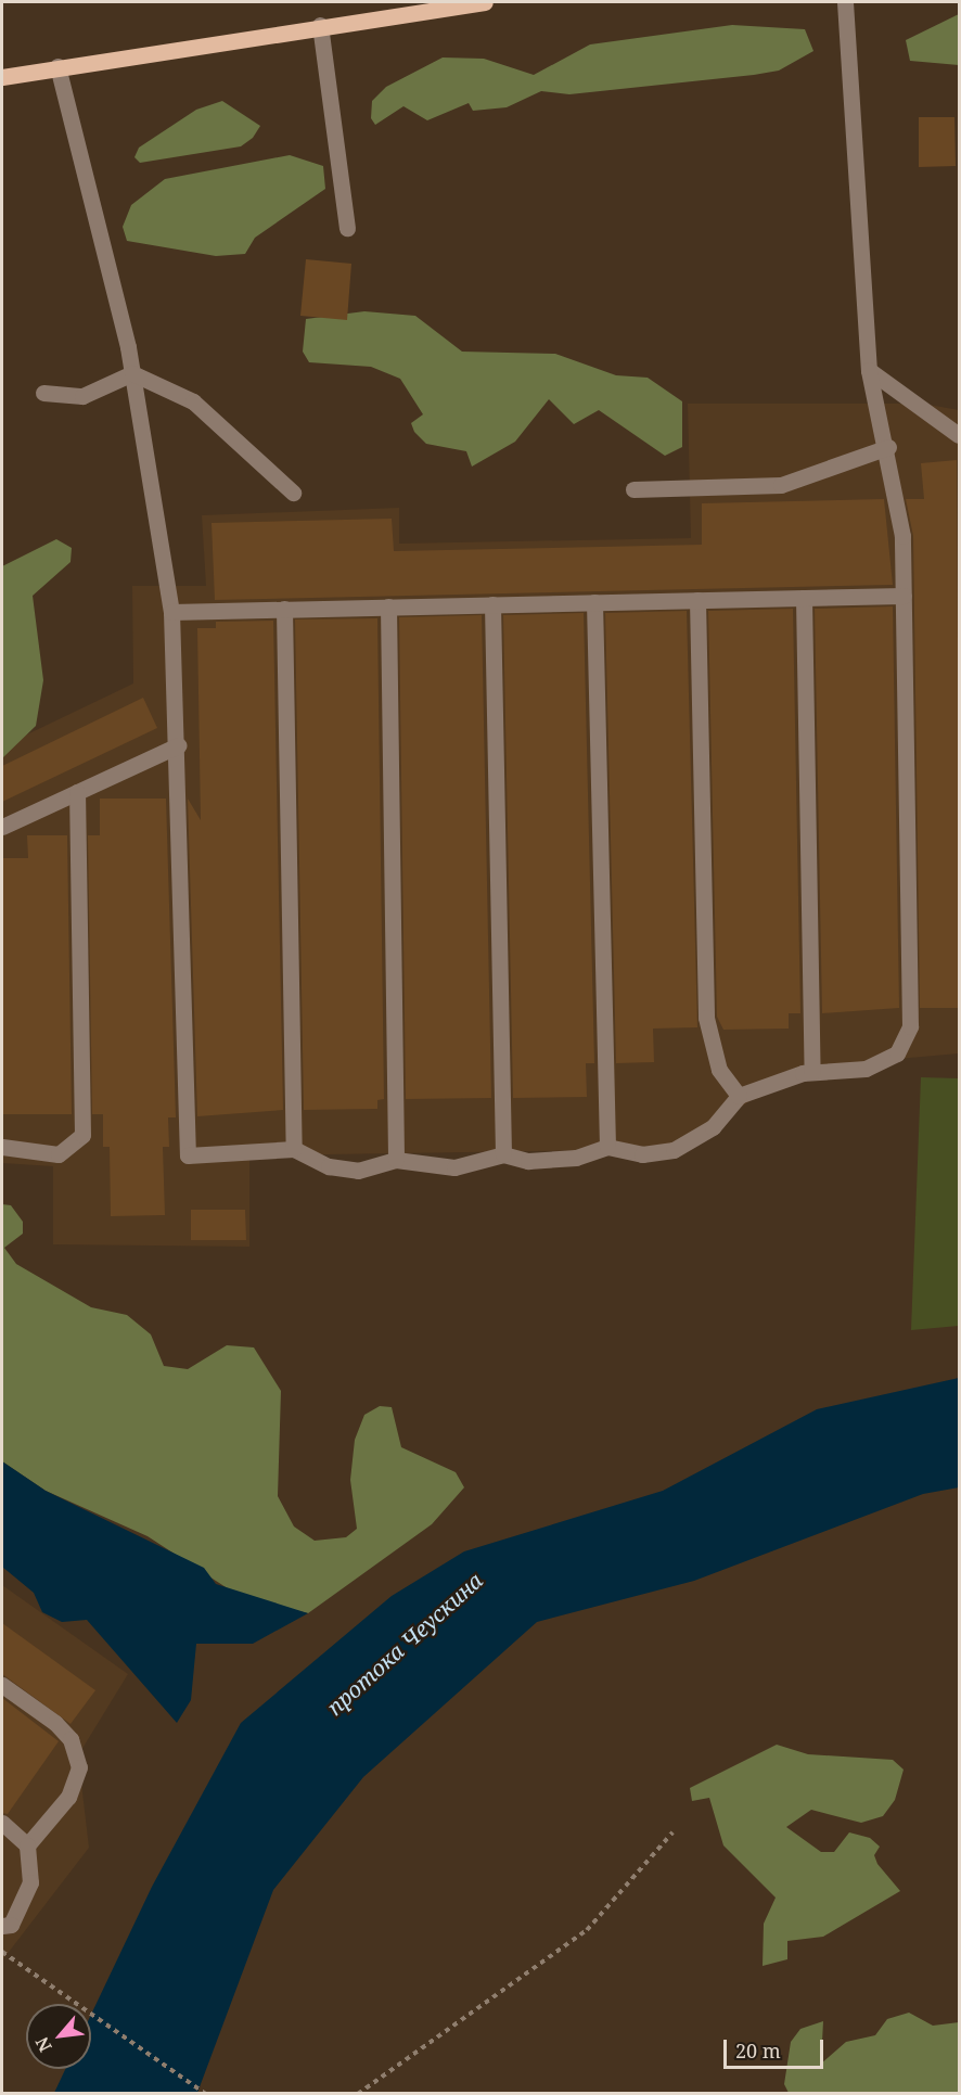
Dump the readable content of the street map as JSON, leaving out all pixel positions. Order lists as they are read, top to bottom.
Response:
{
  "water": ["протока Чеускина"],
  "scale_bar": "20 m",
  "north": "bottom left"
}
